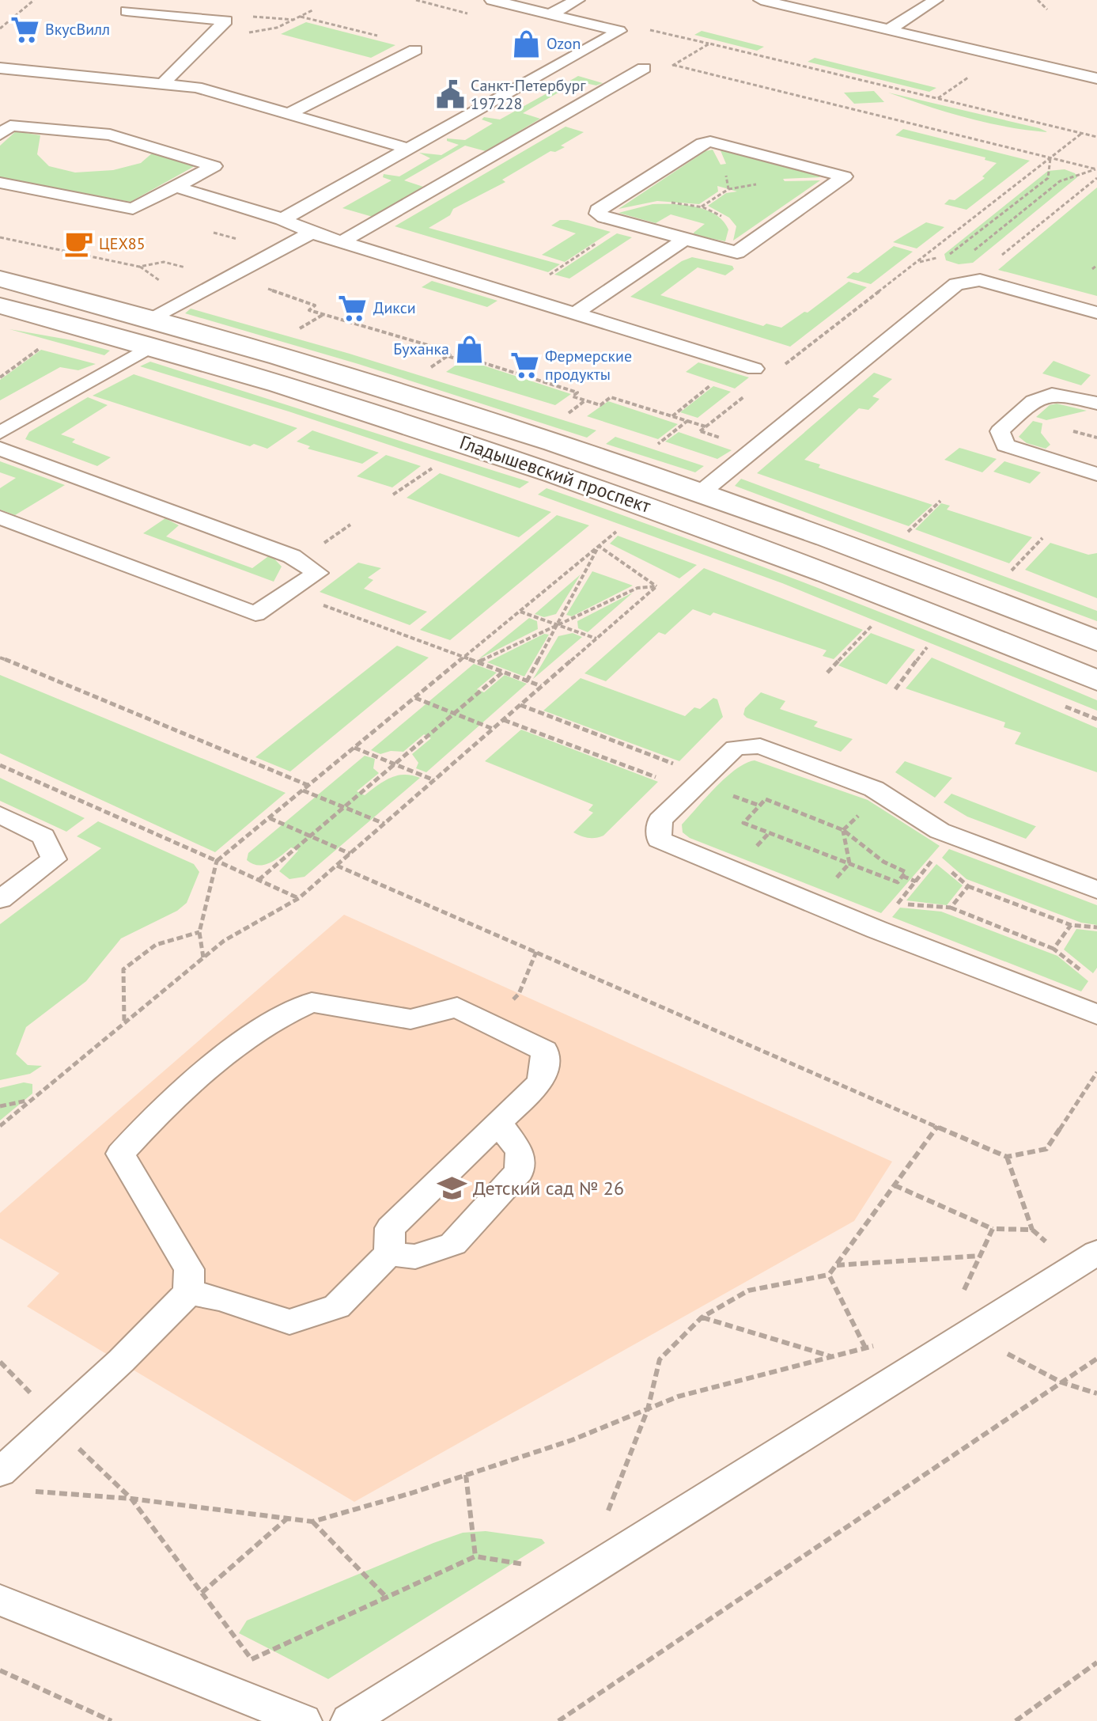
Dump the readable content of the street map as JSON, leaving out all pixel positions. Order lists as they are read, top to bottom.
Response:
{
  "streets": {
    "street": ["Гладышевский проспект"]
  },
  "places": {
    "supermarket": ["ВкусВилл", "Дикси", "Фермерские продукты"],
    "shop": ["Ozon", "Буханка"],
    "public building": ["Санкт-Петербург 197228"],
    "cafe": ["ЦЕХ85"],
    "school or university": ["Детский сад № 26"]
  }
}
